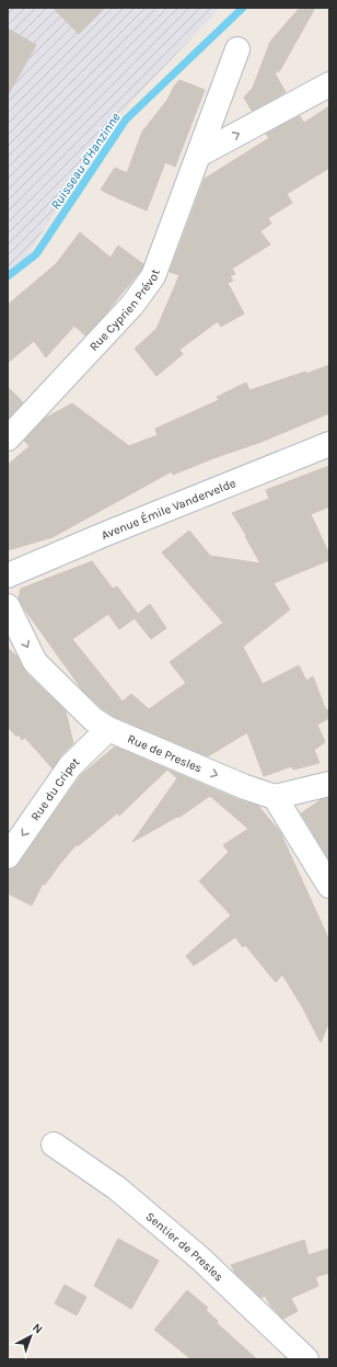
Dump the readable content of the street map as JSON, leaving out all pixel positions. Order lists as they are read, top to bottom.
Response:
{
  "streets": {
    "street": [
      "Rue Cyprien Prévot",
      "Avenue Émile Vandervelde",
      "Rue de Presles",
      "Rue du Cripet",
      "Sentier de Presles"
    ]
  },
  "crossings": [
    ["Rue de Presles", "Rue du Cripet"]
  ],
  "one_way": ["Rue de Presles", "Rue du Cripet"],
  "water": ["Ruisseau d'Hanzinne"],
  "north": "top right"
}
